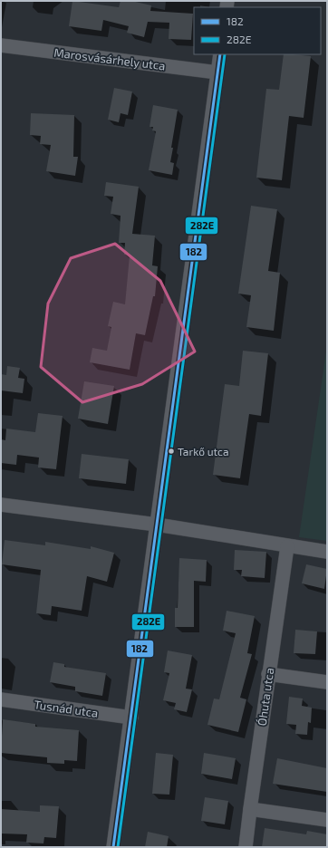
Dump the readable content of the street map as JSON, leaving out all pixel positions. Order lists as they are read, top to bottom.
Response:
{
  "streets": {
    "street": ["Marosvásárhely utca", "Óhuta utca", "Tusnád utca"]
  },
  "places": ["Tarkő utca"],
  "lines": ["transit line 182", "transit line 282E"],
  "legend": ["182", "282E"]
}
